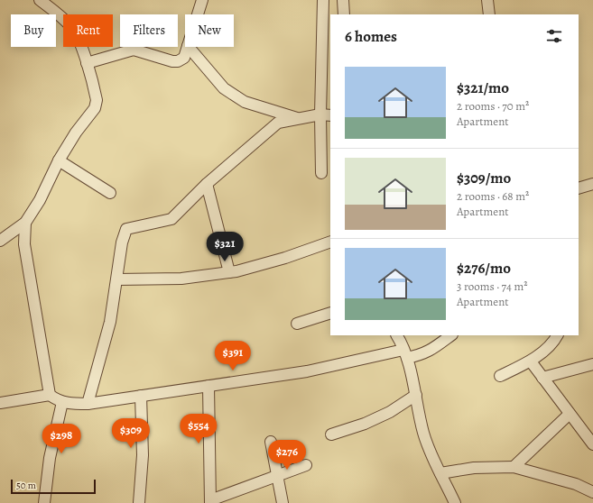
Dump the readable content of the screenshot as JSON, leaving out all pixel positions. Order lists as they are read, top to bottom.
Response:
{
  "scale_bar": "50 m",
  "page": {
    "chip": [
      "Buy",
      "Rent",
      "Filters",
      "New"
    ],
    "heading": "6 homes",
    "list": [
      {
        "name": "$321/mo",
        "note": "2 rooms · 70 m² · Apartment"
      },
      {
        "name": "$309/mo",
        "note": "2 rooms · 68 m² · Apartment"
      },
      {
        "name": "$276/mo",
        "note": "3 rooms · 74 m² · Apartment"
      }
    ],
    "price": [
      "$321",
      "$391",
      "$554",
      "$309",
      "$298",
      "$276"
    ],
    "scale": "50 m"
  }
}
